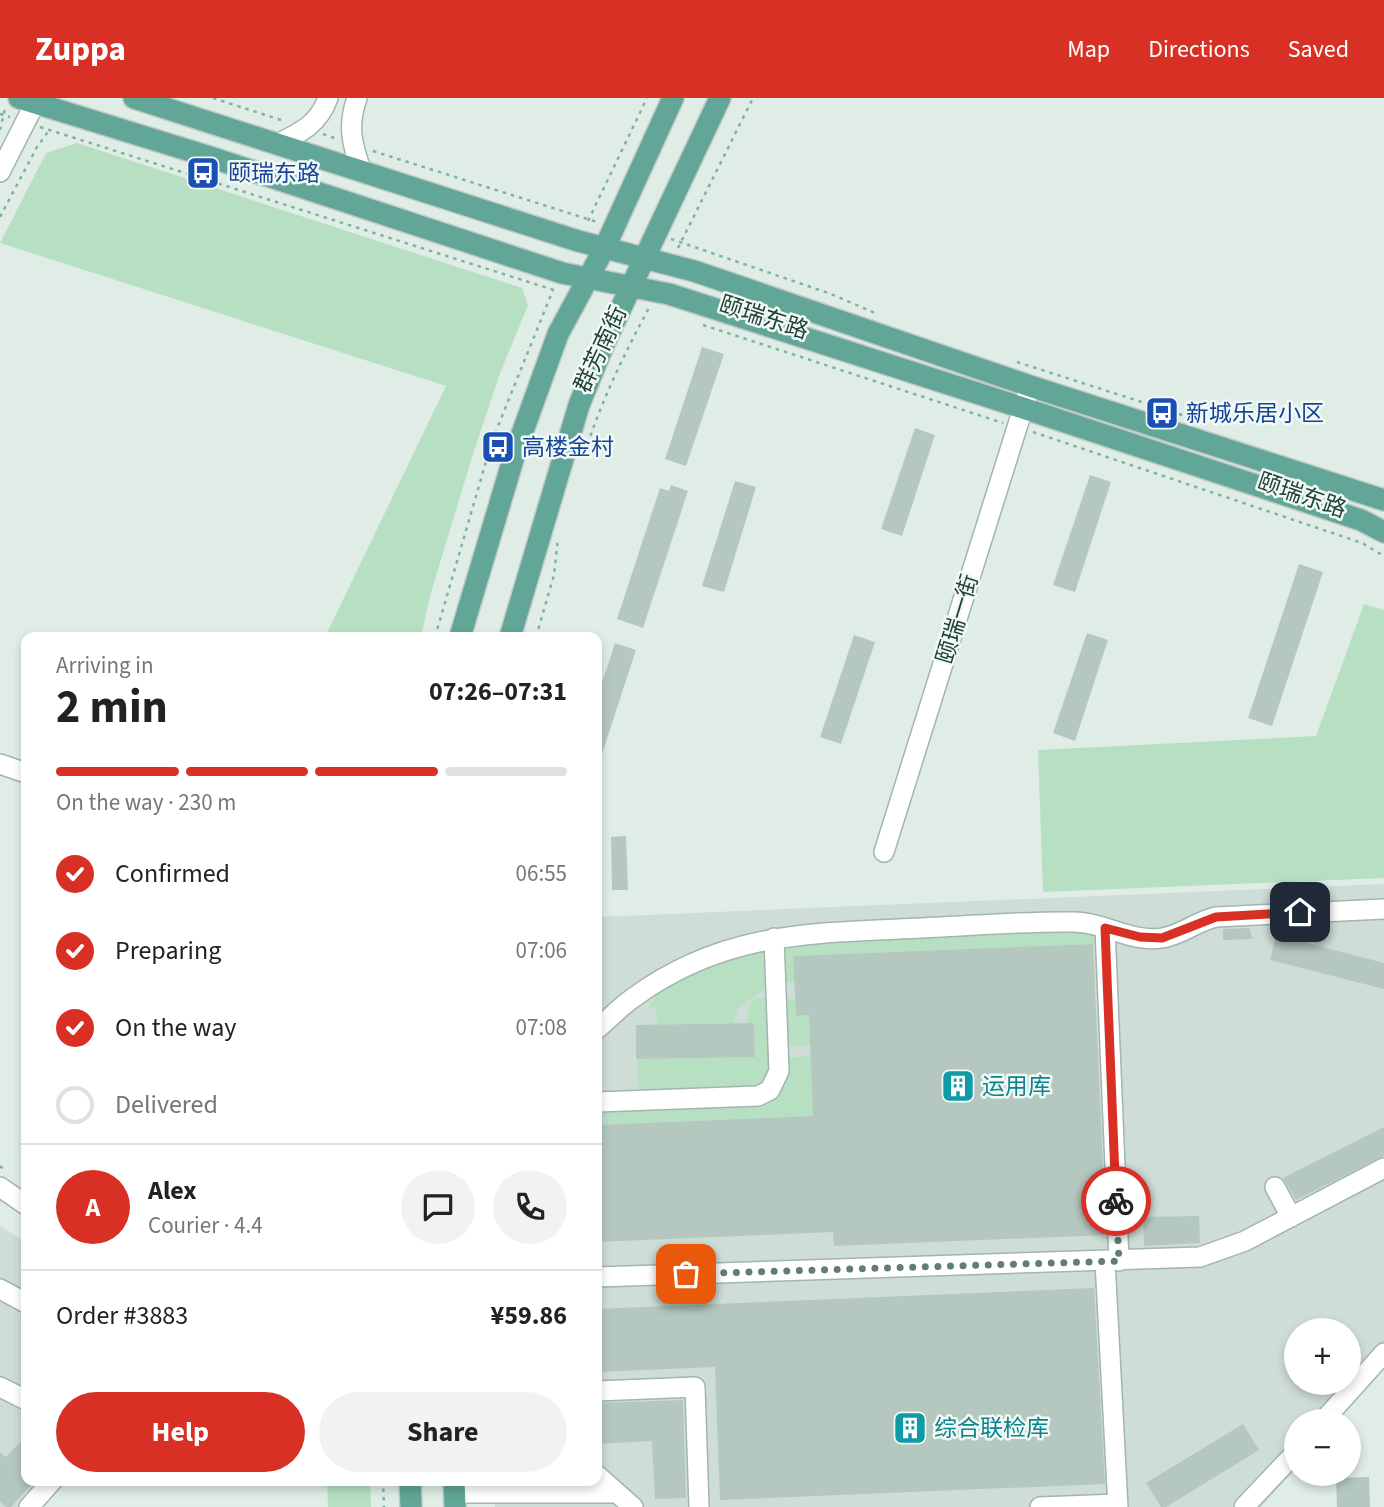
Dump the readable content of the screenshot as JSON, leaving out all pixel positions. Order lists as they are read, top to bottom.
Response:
{
  "streets": {
    "main road": ["颐瑞东路", "群芳南街"],
    "street": ["颐瑞一街"]
  },
  "crossings": [
    ["颐瑞东路", "群芳南街"],
    ["颐瑞东路", "颐瑞一街"]
  ],
  "places": {
    "bus stop": ["颐瑞东路", "新城乐居小区", "高楼金村"],
    "building": ["运用库", "综合联检库"]
  },
  "page": {
    "header": "Zuppa",
    "nav": ["Map", "Directions", "Saved"],
    "heading": ["2 min", "Arriving in", "07:26–07:31"],
    "panel": [
      "Alex",
      "Courier · 4.4",
      "Order #3883",
      "¥59.86"
    ],
    "bar": "On the way · 230 m",
    "list": [
      ["Confirmed", "06:55"],
      ["Preparing", "07:06"],
      ["On the way", "07:08"],
      "Delivered"
    ],
    "round": "A",
    "map_buttons": ["+", "−"],
    "buttons": ["Help", "Share"]
  }
}
